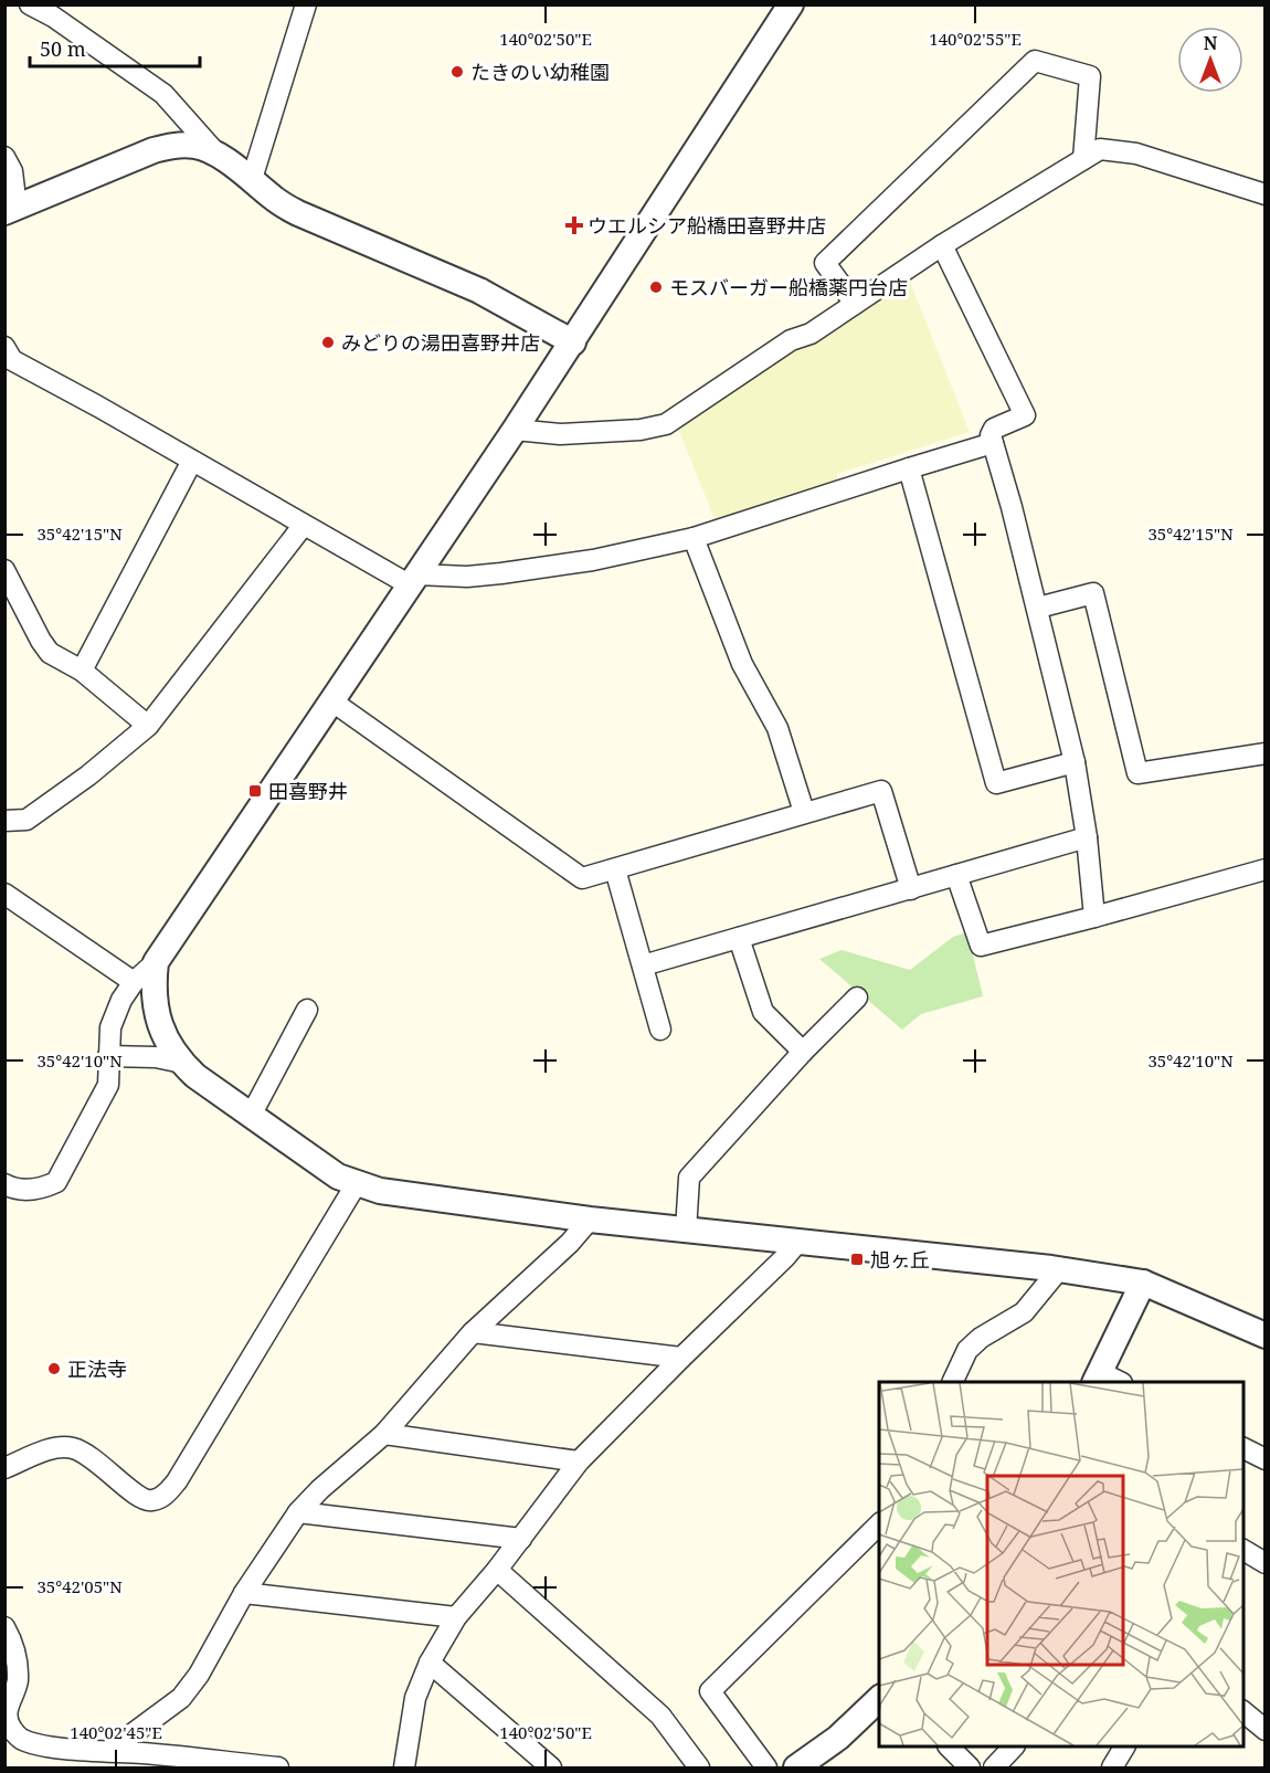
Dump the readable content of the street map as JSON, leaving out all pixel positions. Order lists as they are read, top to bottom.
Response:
{
  "places": {
    "other": [
      "たきのい幼稚園",
      "モスバーガー船橋薬円台店",
      "みどりの湯田喜野井店",
      "正法寺"
    ],
    "health": ["ウエルシア船橋田喜野井店"],
    "transit": ["田喜野井", "旭ヶ丘"]
  },
  "scale_bar": "50 m",
  "north": "top",
  "coordinates": [
    "140°02'50\"E",
    "140°02'55\"E",
    "35°42'15\"N",
    "35°42'10\"N",
    "35°42'05\"N",
    "140°02'45\"E"
  ]
}
